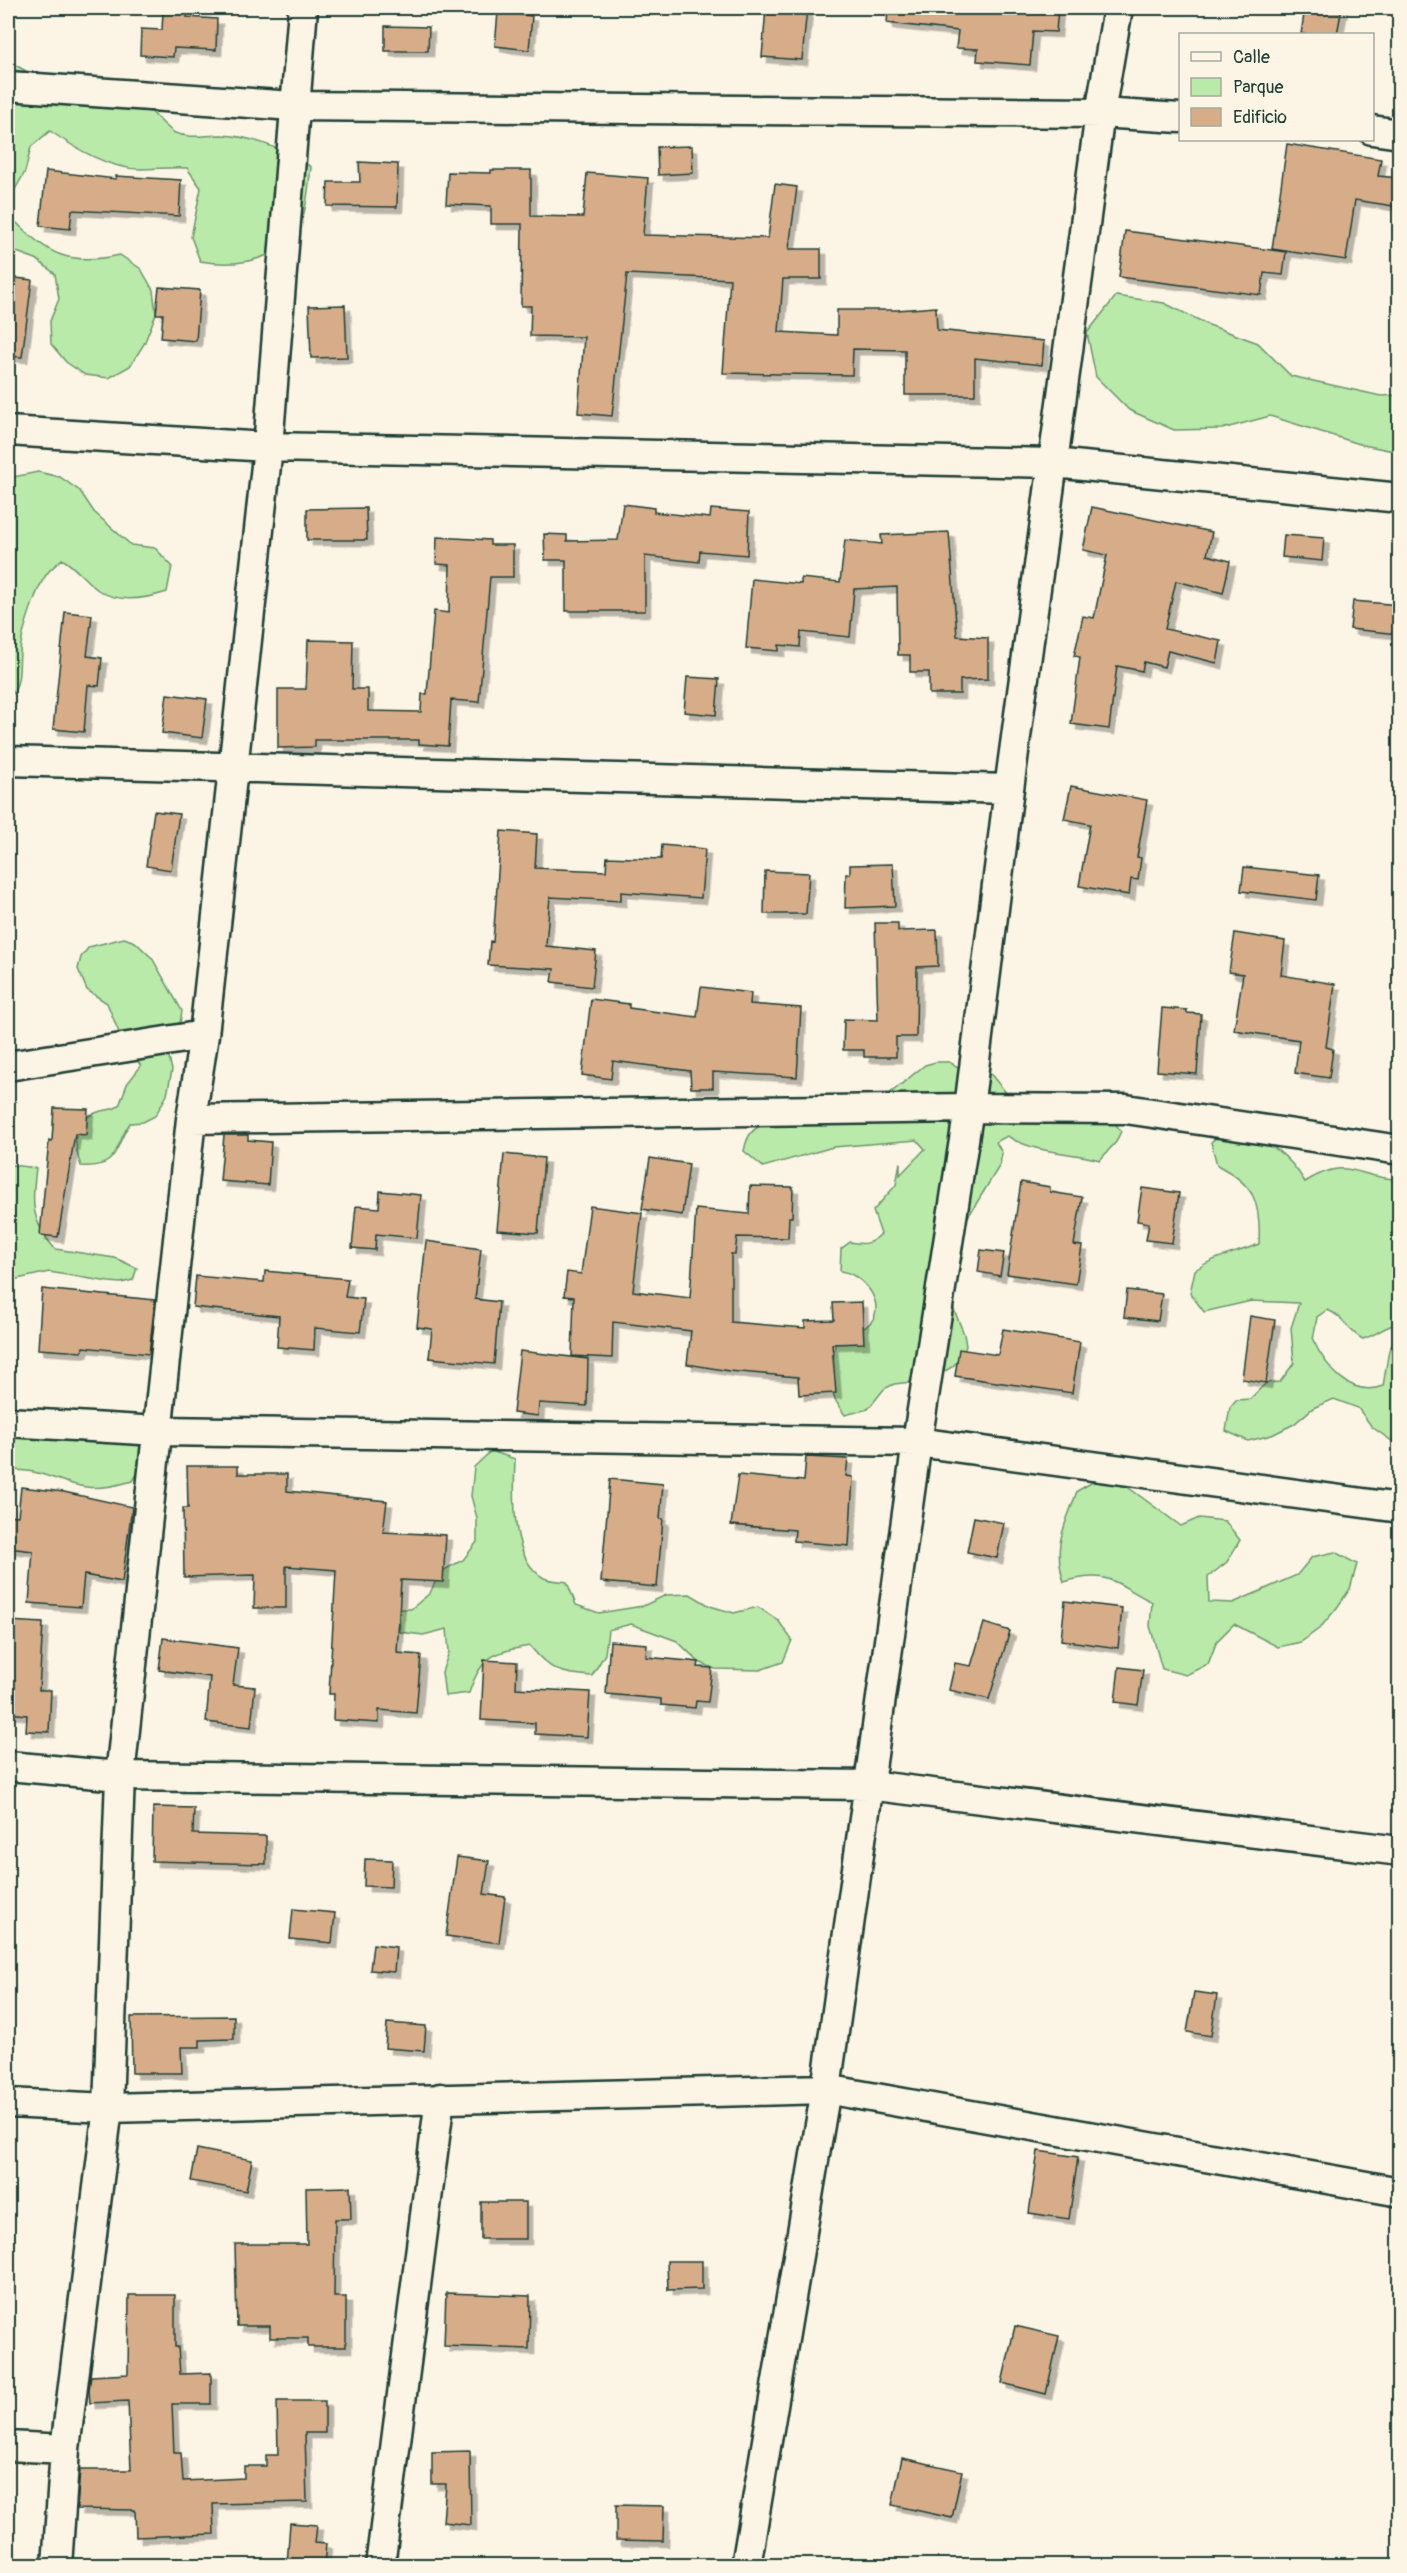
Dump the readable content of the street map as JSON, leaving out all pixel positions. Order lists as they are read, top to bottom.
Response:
{
  "legend": ["Calle", "Parque", "Edificio"]
}
